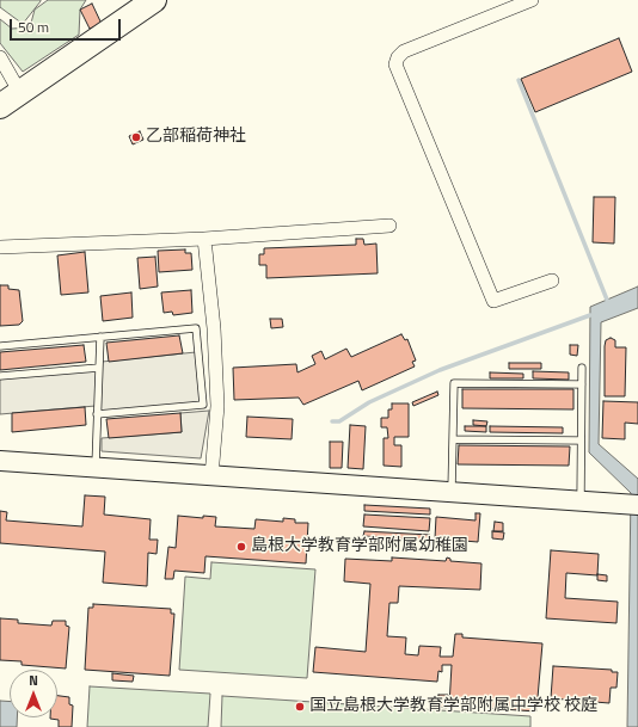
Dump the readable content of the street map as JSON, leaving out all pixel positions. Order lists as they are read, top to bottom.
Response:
{
  "places": ["乙部稲荷神社", "島根大学教育学部附属幼稚園", "国立島根大学教育学部附属中学校 校庭"],
  "scale_bar": "50 m",
  "north": "top"
}
